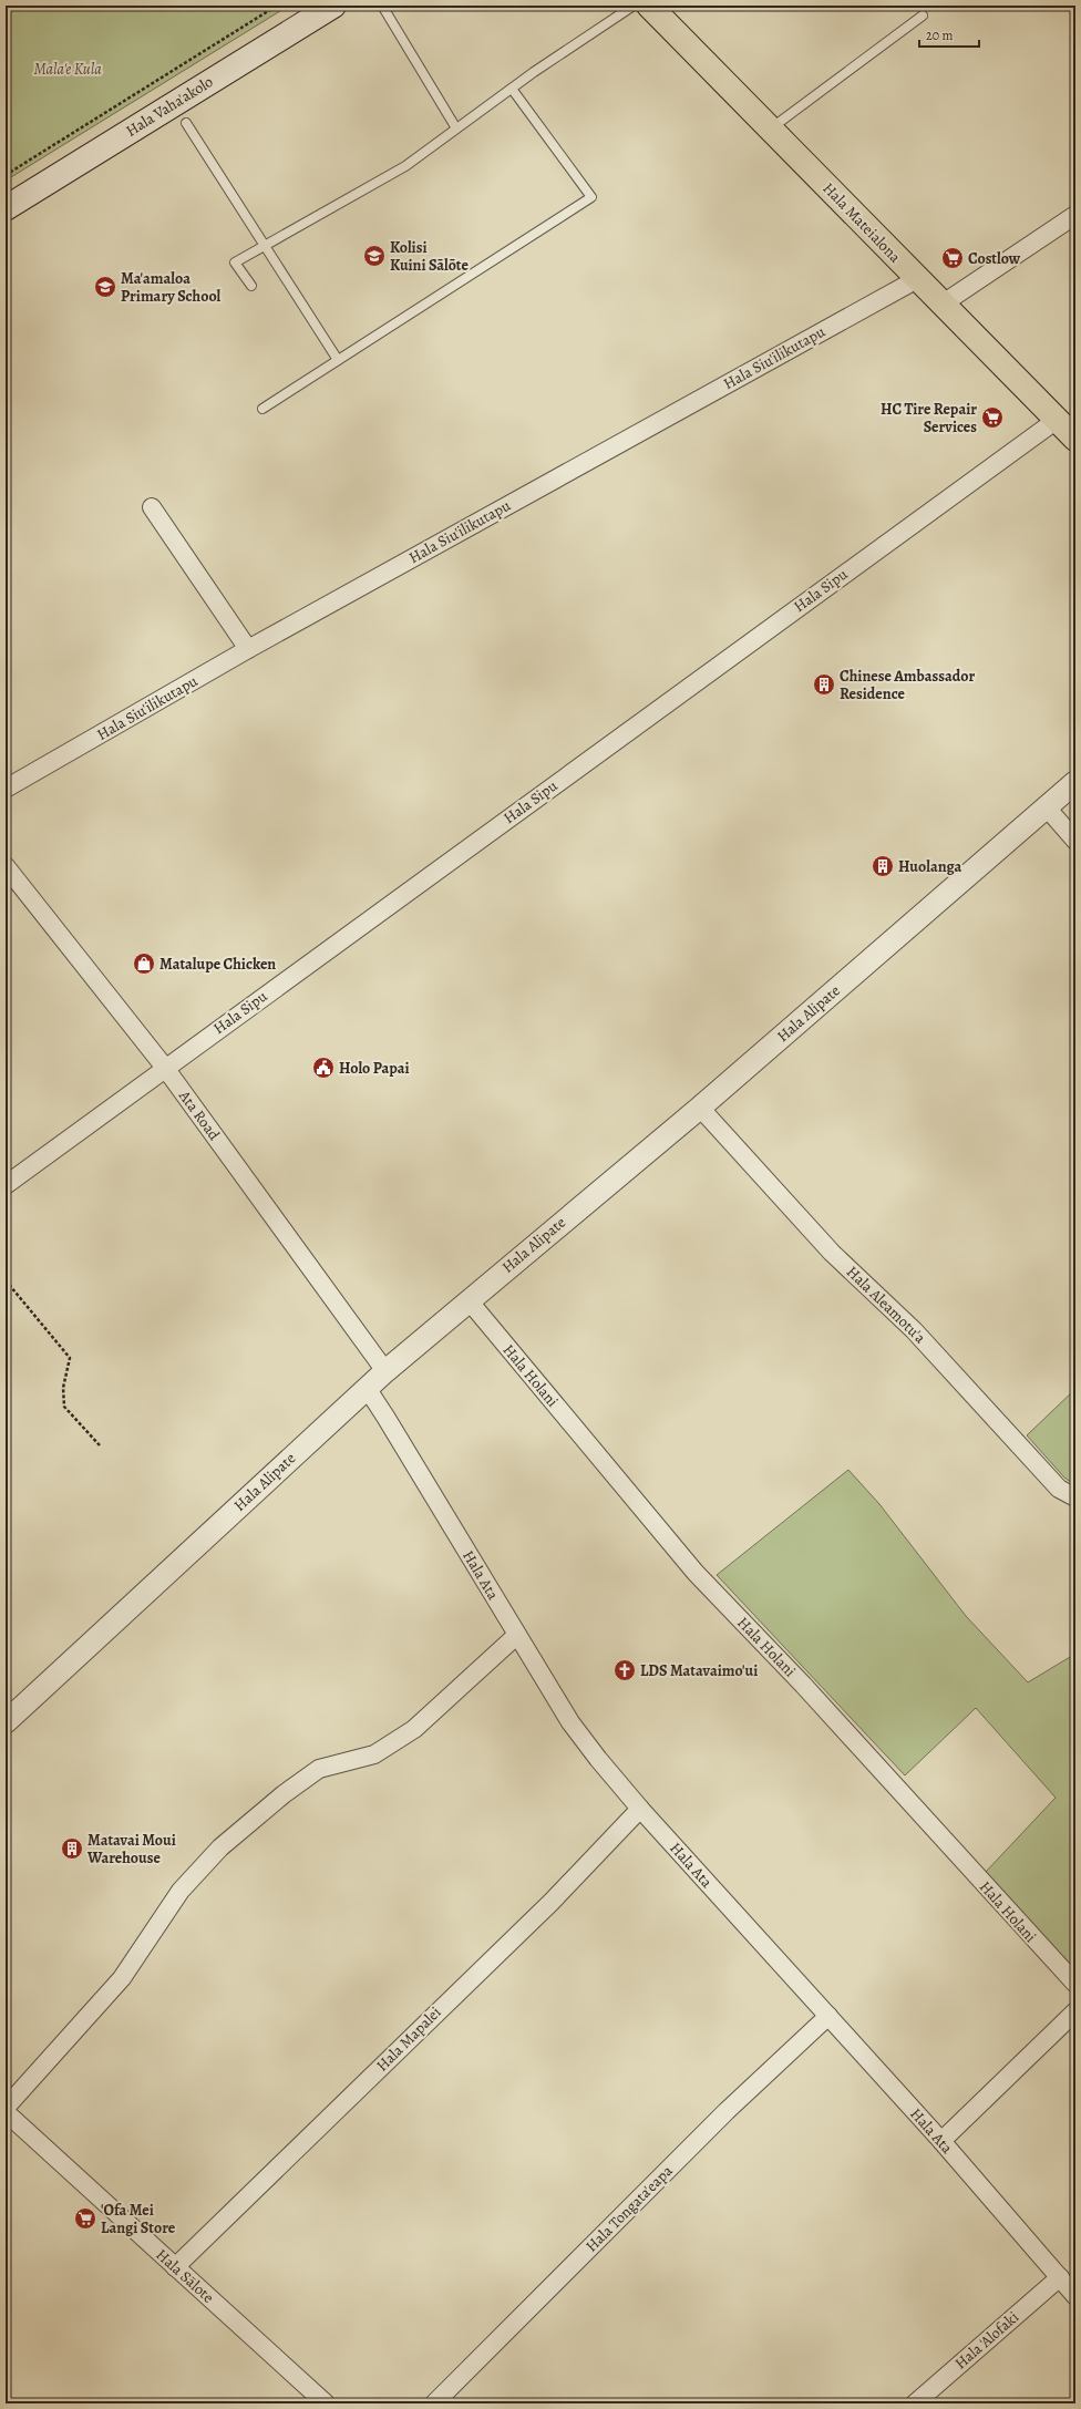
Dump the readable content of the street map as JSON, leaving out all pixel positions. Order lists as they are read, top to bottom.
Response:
{
  "streets": {
    "main road": ["Hala Vaha'akolo", "Hala Mateialona"],
    "street": [
      "Hala Siu'ilikutapu",
      "Hala Sipu",
      "Hala Alipate",
      "Ata Road",
      "Hala Aleamotu'a",
      "Hala Holani",
      "Hala Ata",
      "Hala Mapalei",
      "Hala Tongata'eapa",
      "Hala Sālote",
      "Hala 'Alofaki"
    ]
  },
  "crossings": [
    ["Hala Mateialona", "Hala Siu'ilikutapu"],
    ["Hala Mateialona", "Hala Sipu"],
    ["Hala Sipu", "Ata Road"],
    ["Hala Alipate", "Ata Road"],
    ["Hala Alipate", "Hala Aleamotu'a"],
    ["Hala Alipate", "Hala Holani"],
    ["Hala Alipate", "Hala Ata"],
    ["Hala Ata", "Hala Mapalei"],
    ["Hala Ata", "Hala Tongata'eapa"],
    ["Hala Ata", "Hala 'Alofaki"],
    ["Hala Mapalei", "Hala Sālote"]
  ],
  "parks": ["Mala'e Kula"],
  "places": {
    "school or university": ["Kolisi Kuini Sālōte", "Ma'amaloa Primary School"],
    "supermarket": ["Costlow", "HC Tire Repair Services", "'Ofa Mei Langi Store"],
    "building": ["Chinese Ambassador Residence", "Huolanga", "Matavai Moui Warehouse"],
    "shop": ["Matalupe Chicken"],
    "public building": ["Holo Papai"],
    "church": ["LDS Matavaimo'ui"]
  },
  "scale_bar": "20 m"
}
